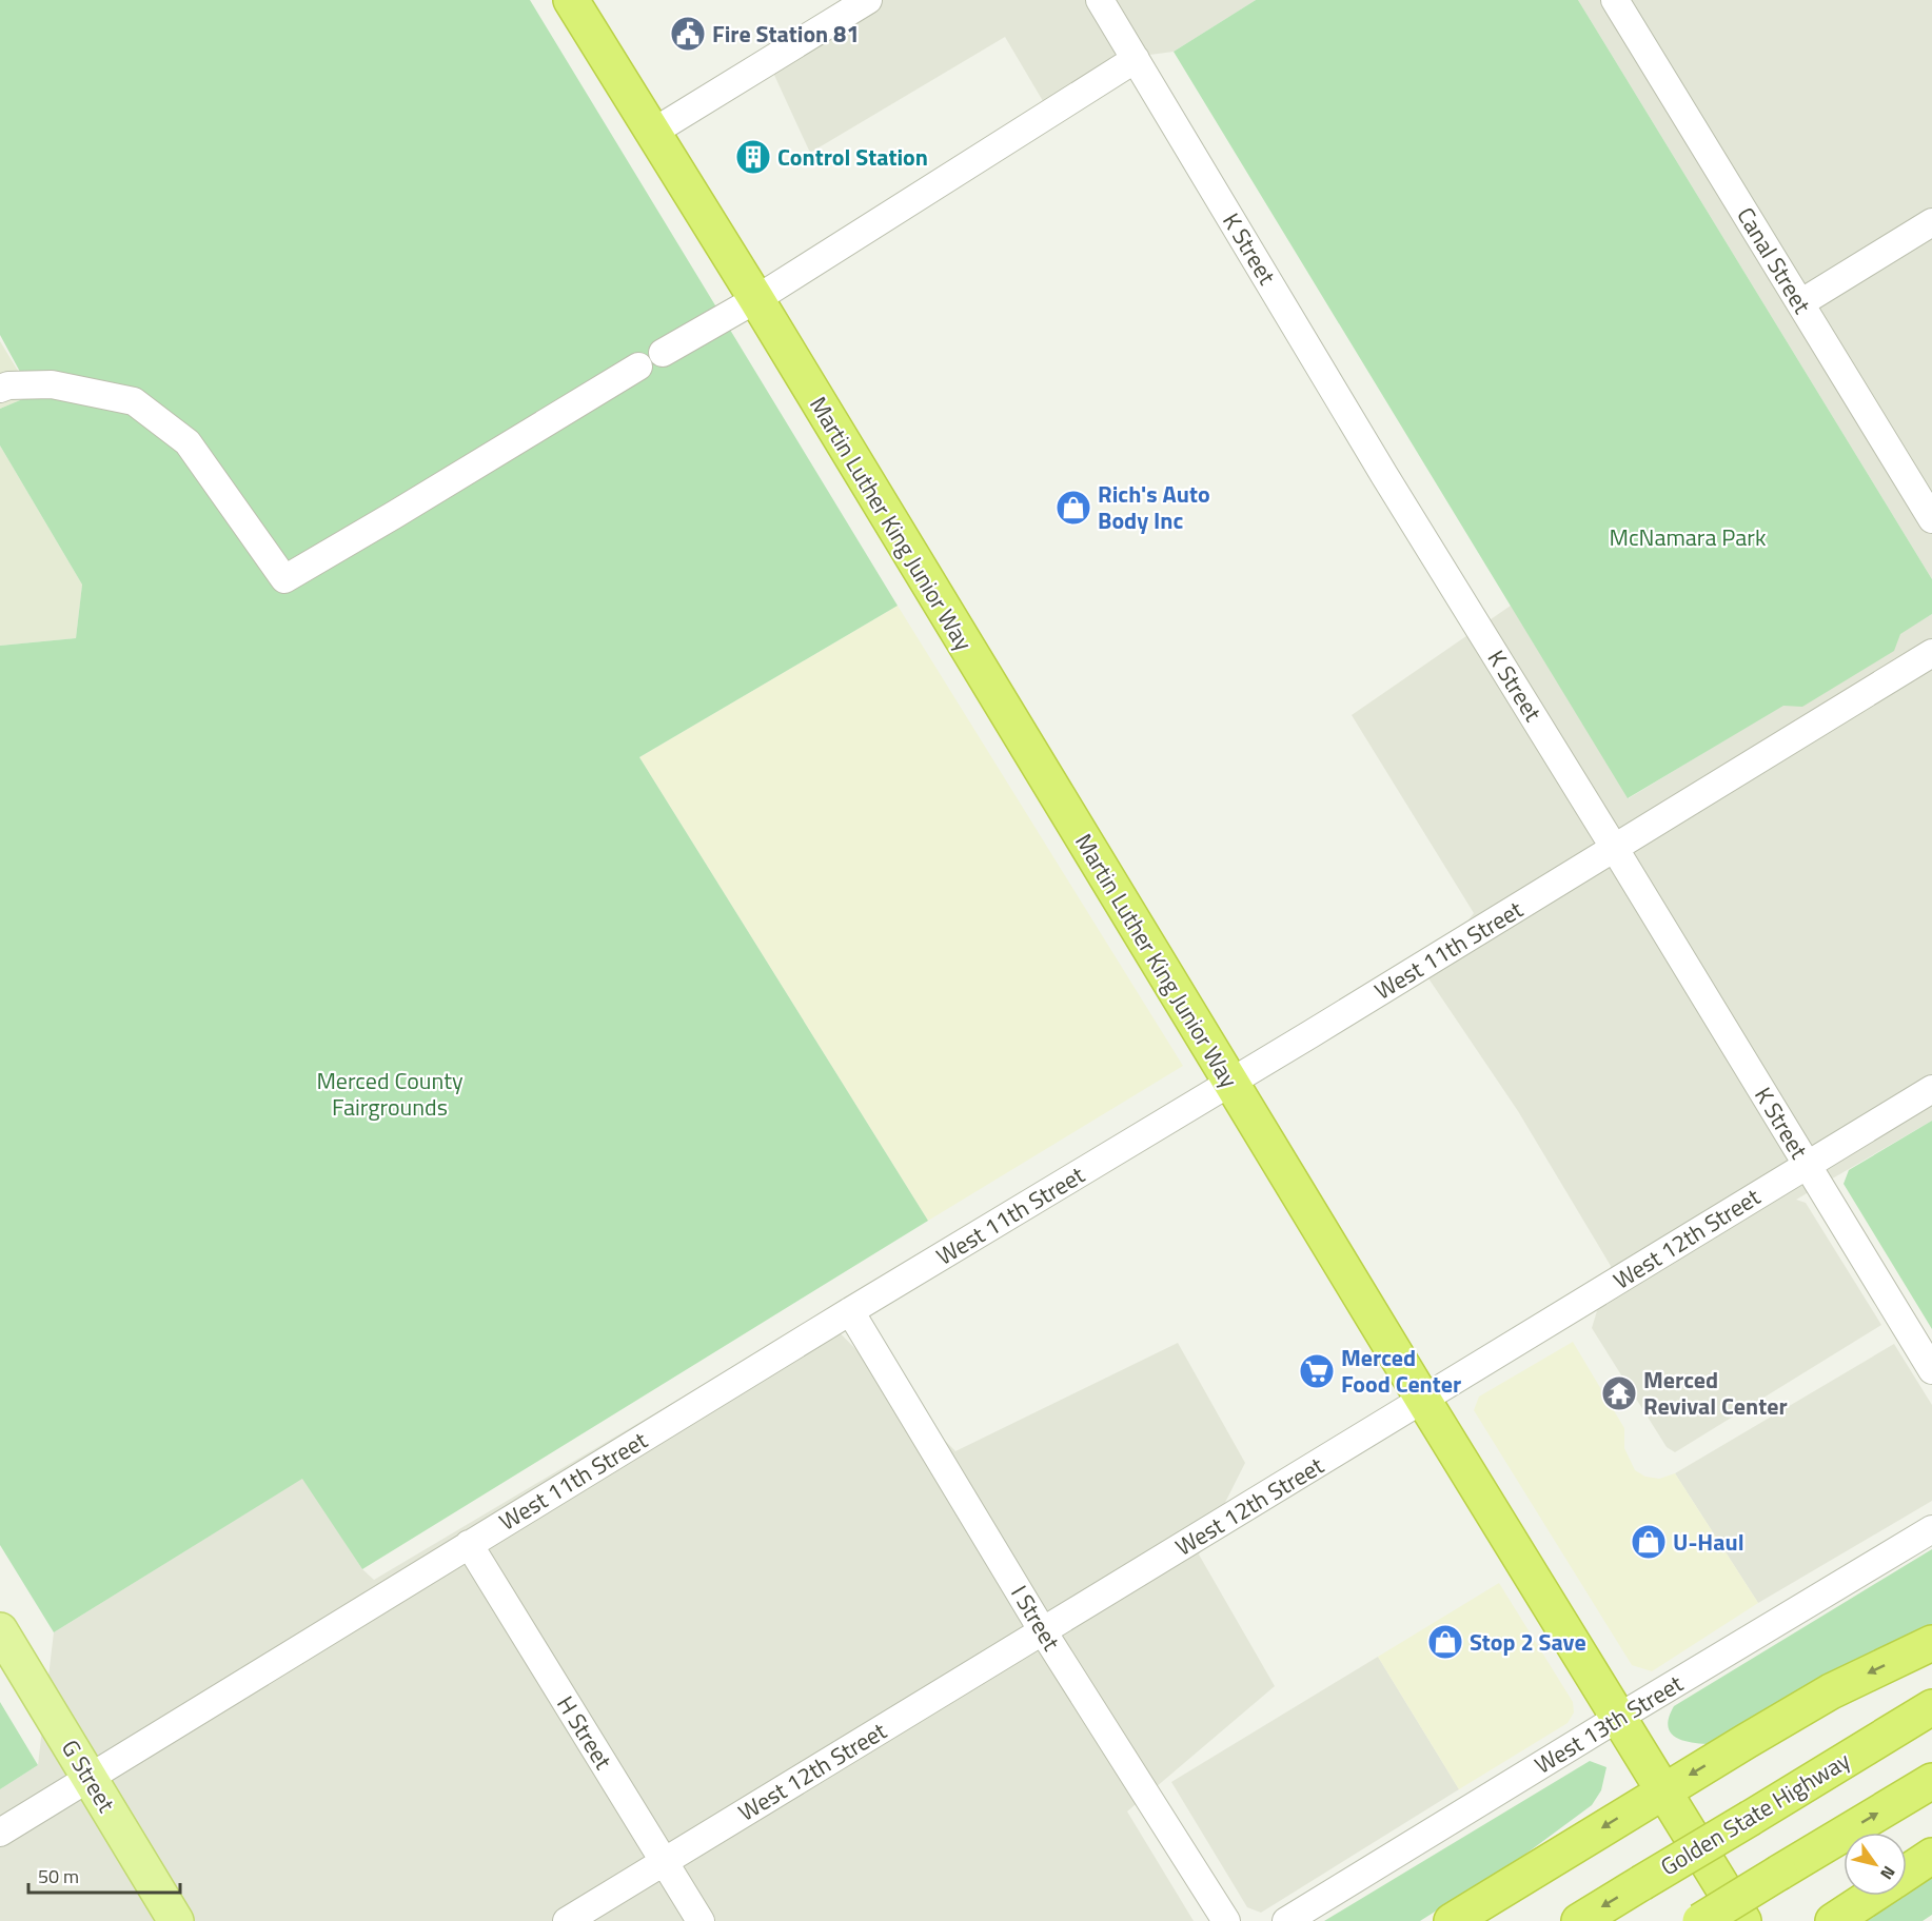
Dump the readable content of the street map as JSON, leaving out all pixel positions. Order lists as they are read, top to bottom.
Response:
{
  "streets": {
    "highway": ["Martin Luther King Junior Way", "Golden State Highway"],
    "main road": ["G Street"],
    "street": [
      "K Street",
      "Canal Street",
      "West 11th Street",
      "West 12th Street",
      "I Street",
      "West 13th Street",
      "H Street"
    ]
  },
  "crossings": [
    ["K Street", "West 11th Street"],
    ["K Street", "West 12th Street"],
    ["Martin Luther King Junior Way", "West 11th Street"],
    ["Martin Luther King Junior Way", "West 12th Street"],
    ["Martin Luther King Junior Way", "West 13th Street"],
    ["West 11th Street", "I Street"],
    ["West 11th Street", "H Street"],
    ["West 11th Street", "G Street"],
    ["West 12th Street", "I Street"],
    ["West 12th Street", "H Street"]
  ],
  "parks": ["McNamara Park", "Merced County Fairgrounds"],
  "places": {
    "public building": ["Fire Station 81"],
    "building": ["Control Station"],
    "shop": ["Rich's Auto Body Inc", "U-Haul", "Stop 2 Save"],
    "supermarket": ["Merced Food Center"],
    "temple": ["Merced Revival Center"]
  },
  "scale_bar": "50 m",
  "north": "bottom right"
}
